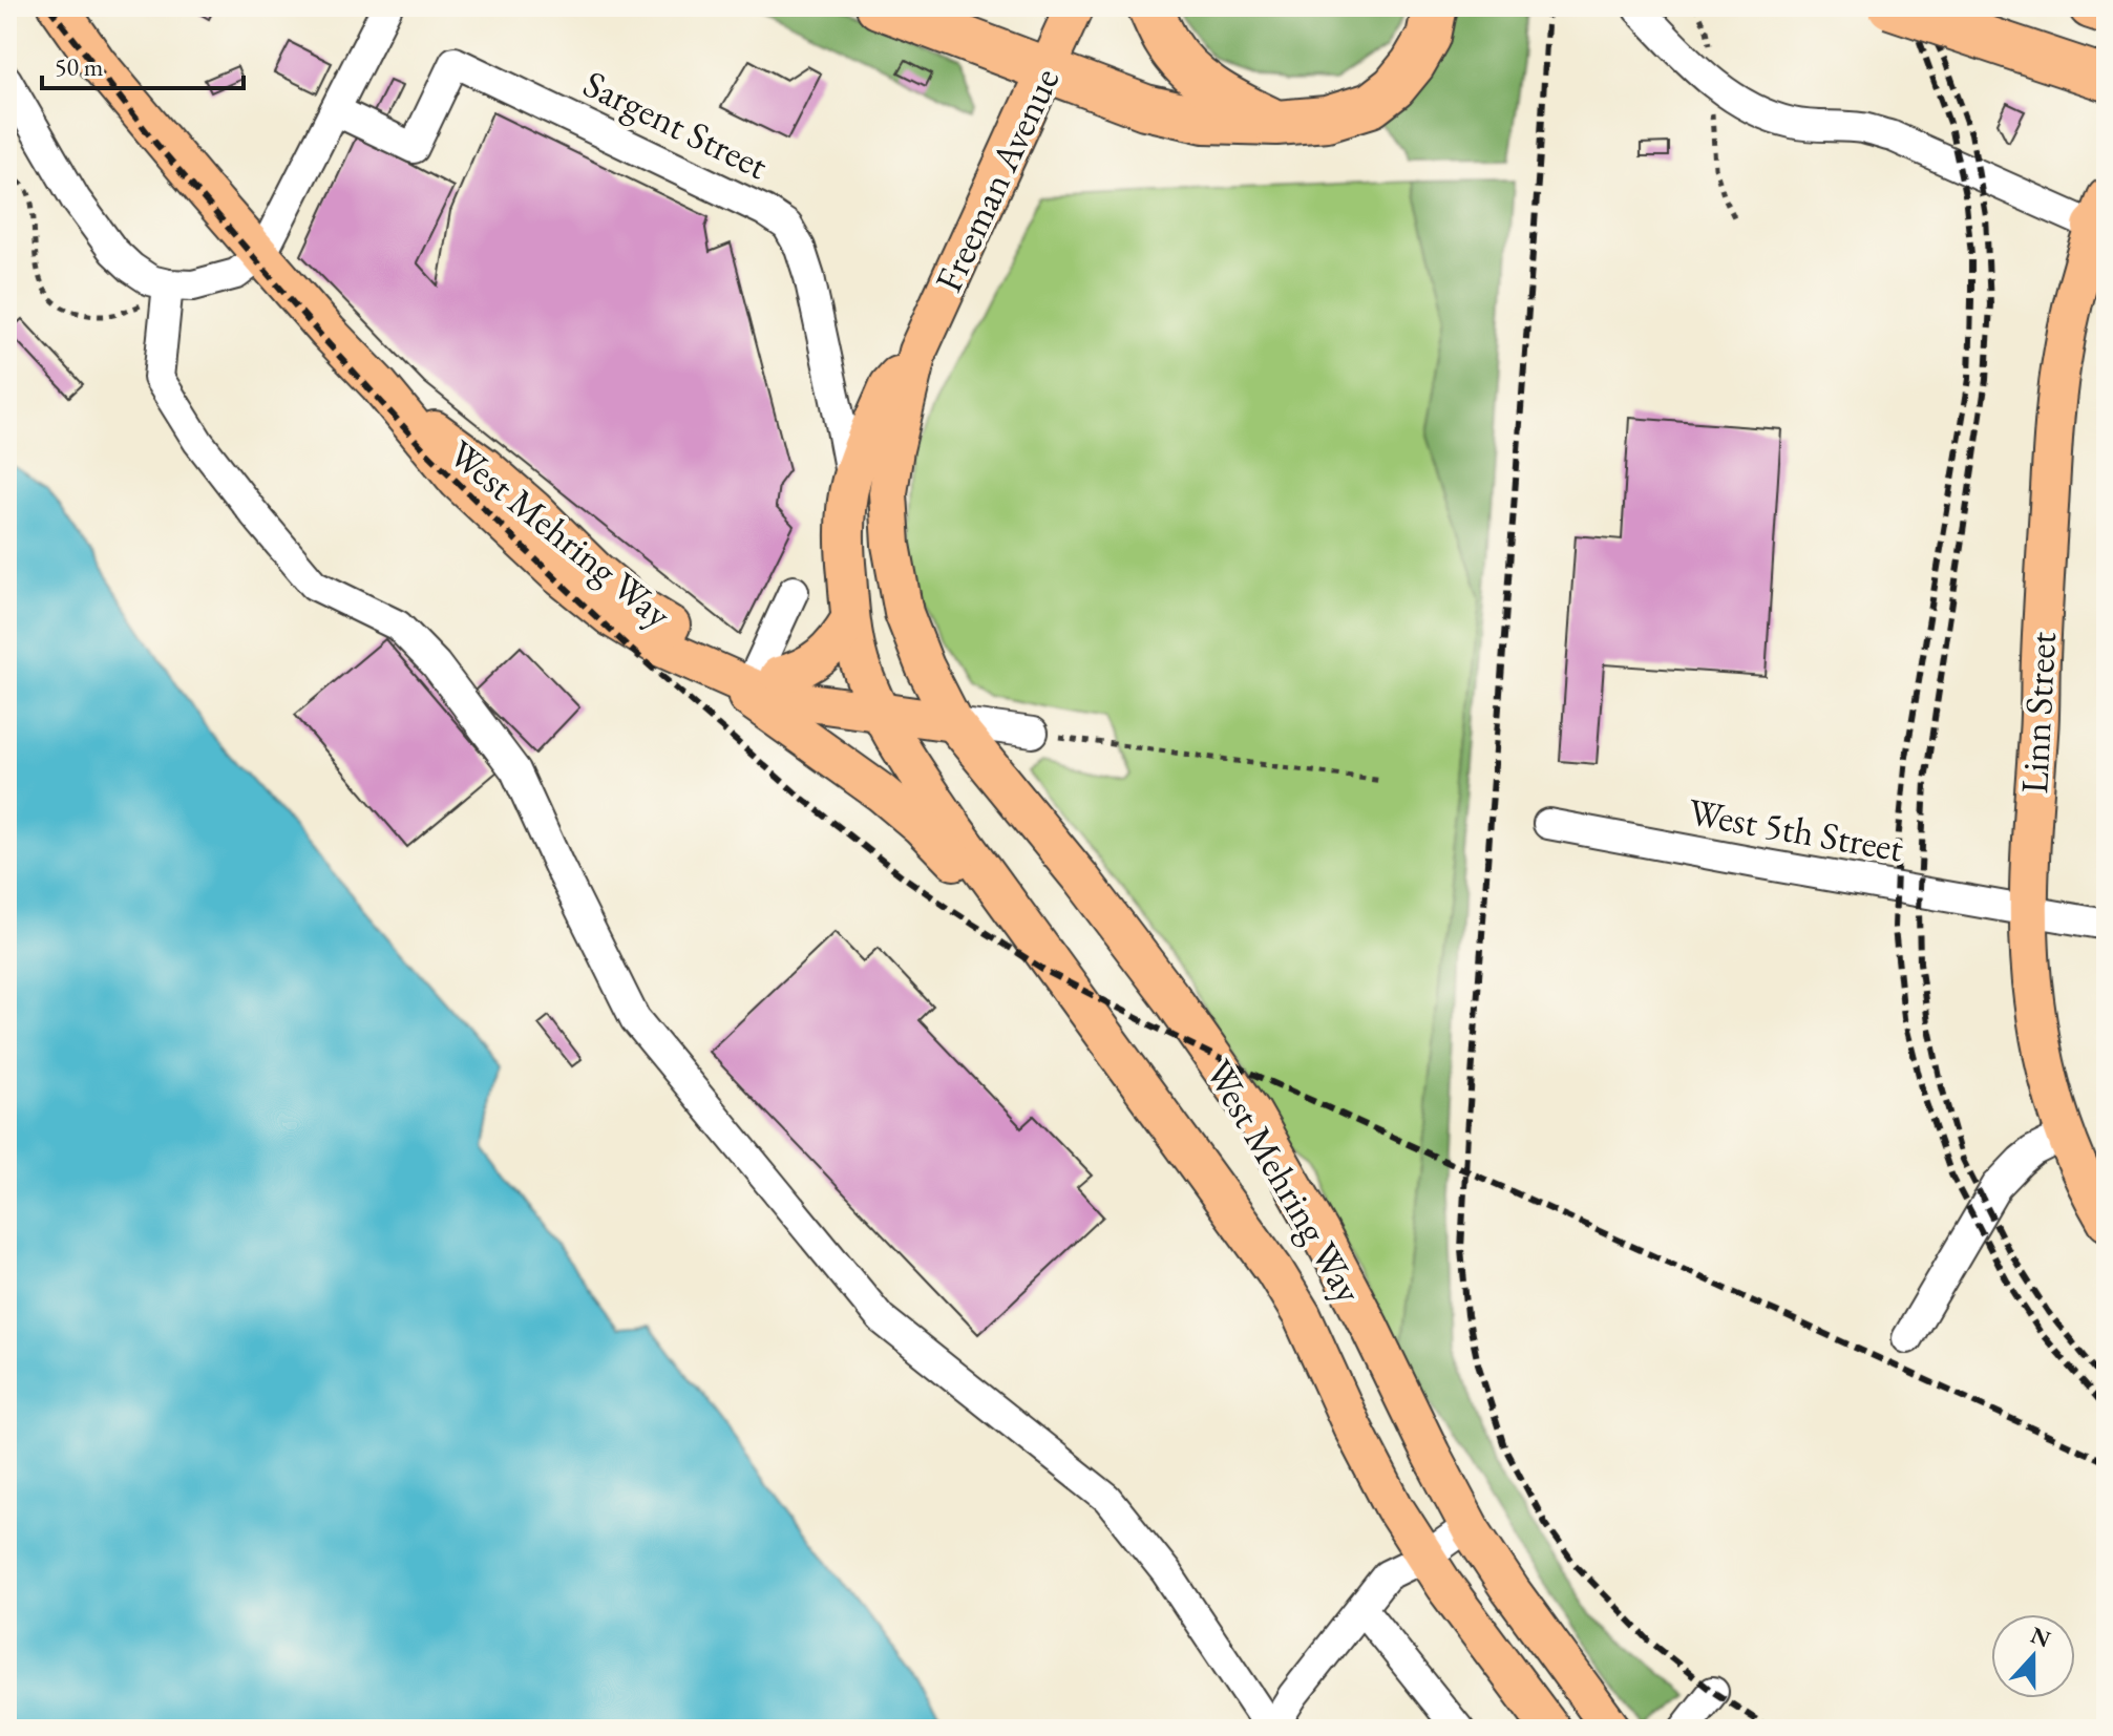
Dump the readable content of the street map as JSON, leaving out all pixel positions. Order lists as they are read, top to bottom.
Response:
{
  "streets": {
    "main road": ["Freeman Avenue", "West Mehring Way", "Linn Street"],
    "street": ["Sargent Street", "West 5th Street"]
  },
  "crossings": [
    ["Sargent Street", "Freeman Avenue"],
    ["Freeman Avenue", "West Mehring Way"],
    ["Linn Street", "West 5th Street"]
  ],
  "scale_bar": "50 m",
  "north": "top"
}
